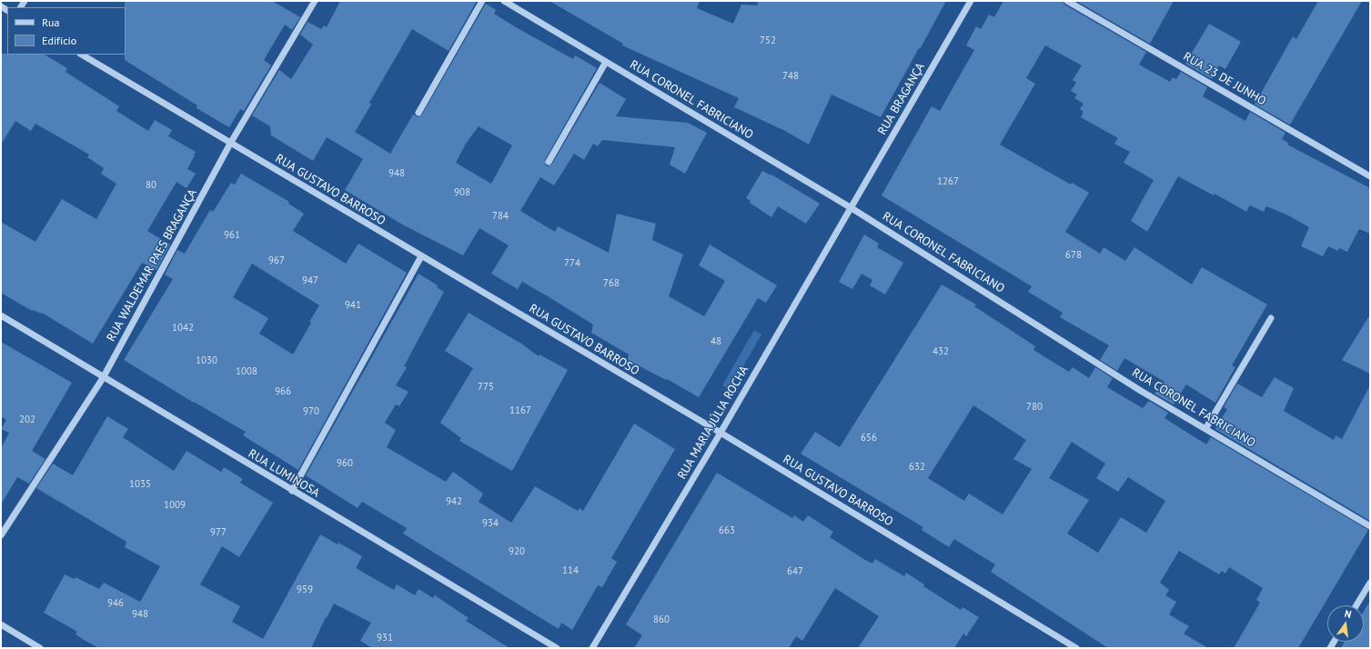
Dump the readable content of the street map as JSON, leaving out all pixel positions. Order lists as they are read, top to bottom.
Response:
{
  "streets": {
    "street": [
      "RUA 23 DE JUNHO",
      "RUA BRAGANÇA",
      "RUA CORONEL FABRICIANO",
      "RUA GUSTAVO BARROSO",
      "RUA WALDEMAR PAES BRAGANÇA",
      "RUA MARIA JÚLIA ROCHA",
      "RUA LUMINOSA"
    ]
  },
  "crossings": [
    ["RUA BRAGANÇA", "RUA CORONEL FABRICIANO"],
    ["RUA BRAGANÇA", "RUA MARIA JÚLIA ROCHA"],
    ["RUA CORONEL FABRICIANO", "RUA MARIA JÚLIA ROCHA"],
    ["RUA GUSTAVO BARROSO", "RUA WALDEMAR PAES BRAGANÇA"],
    ["RUA GUSTAVO BARROSO", "RUA MARIA JÚLIA ROCHA"],
    ["RUA WALDEMAR PAES BRAGANÇA", "RUA LUMINOSA"]
  ],
  "house_numbers": [
    "752",
    "748",
    "948",
    "1267",
    "80",
    "908",
    "784",
    "961",
    "678",
    "967",
    "774",
    "947",
    "768",
    "941",
    "1042",
    "48",
    "432",
    "1030",
    "1008",
    "775",
    "966",
    "780",
    "1167",
    "970",
    "202",
    "656",
    "960",
    "632",
    "1035",
    "942",
    "1009",
    "934",
    "663",
    "977",
    "920",
    "114",
    "647",
    "959",
    "946",
    "948",
    "860",
    "931"
  ],
  "legend": ["Rua", "Edifício"],
  "north": "top"
}
